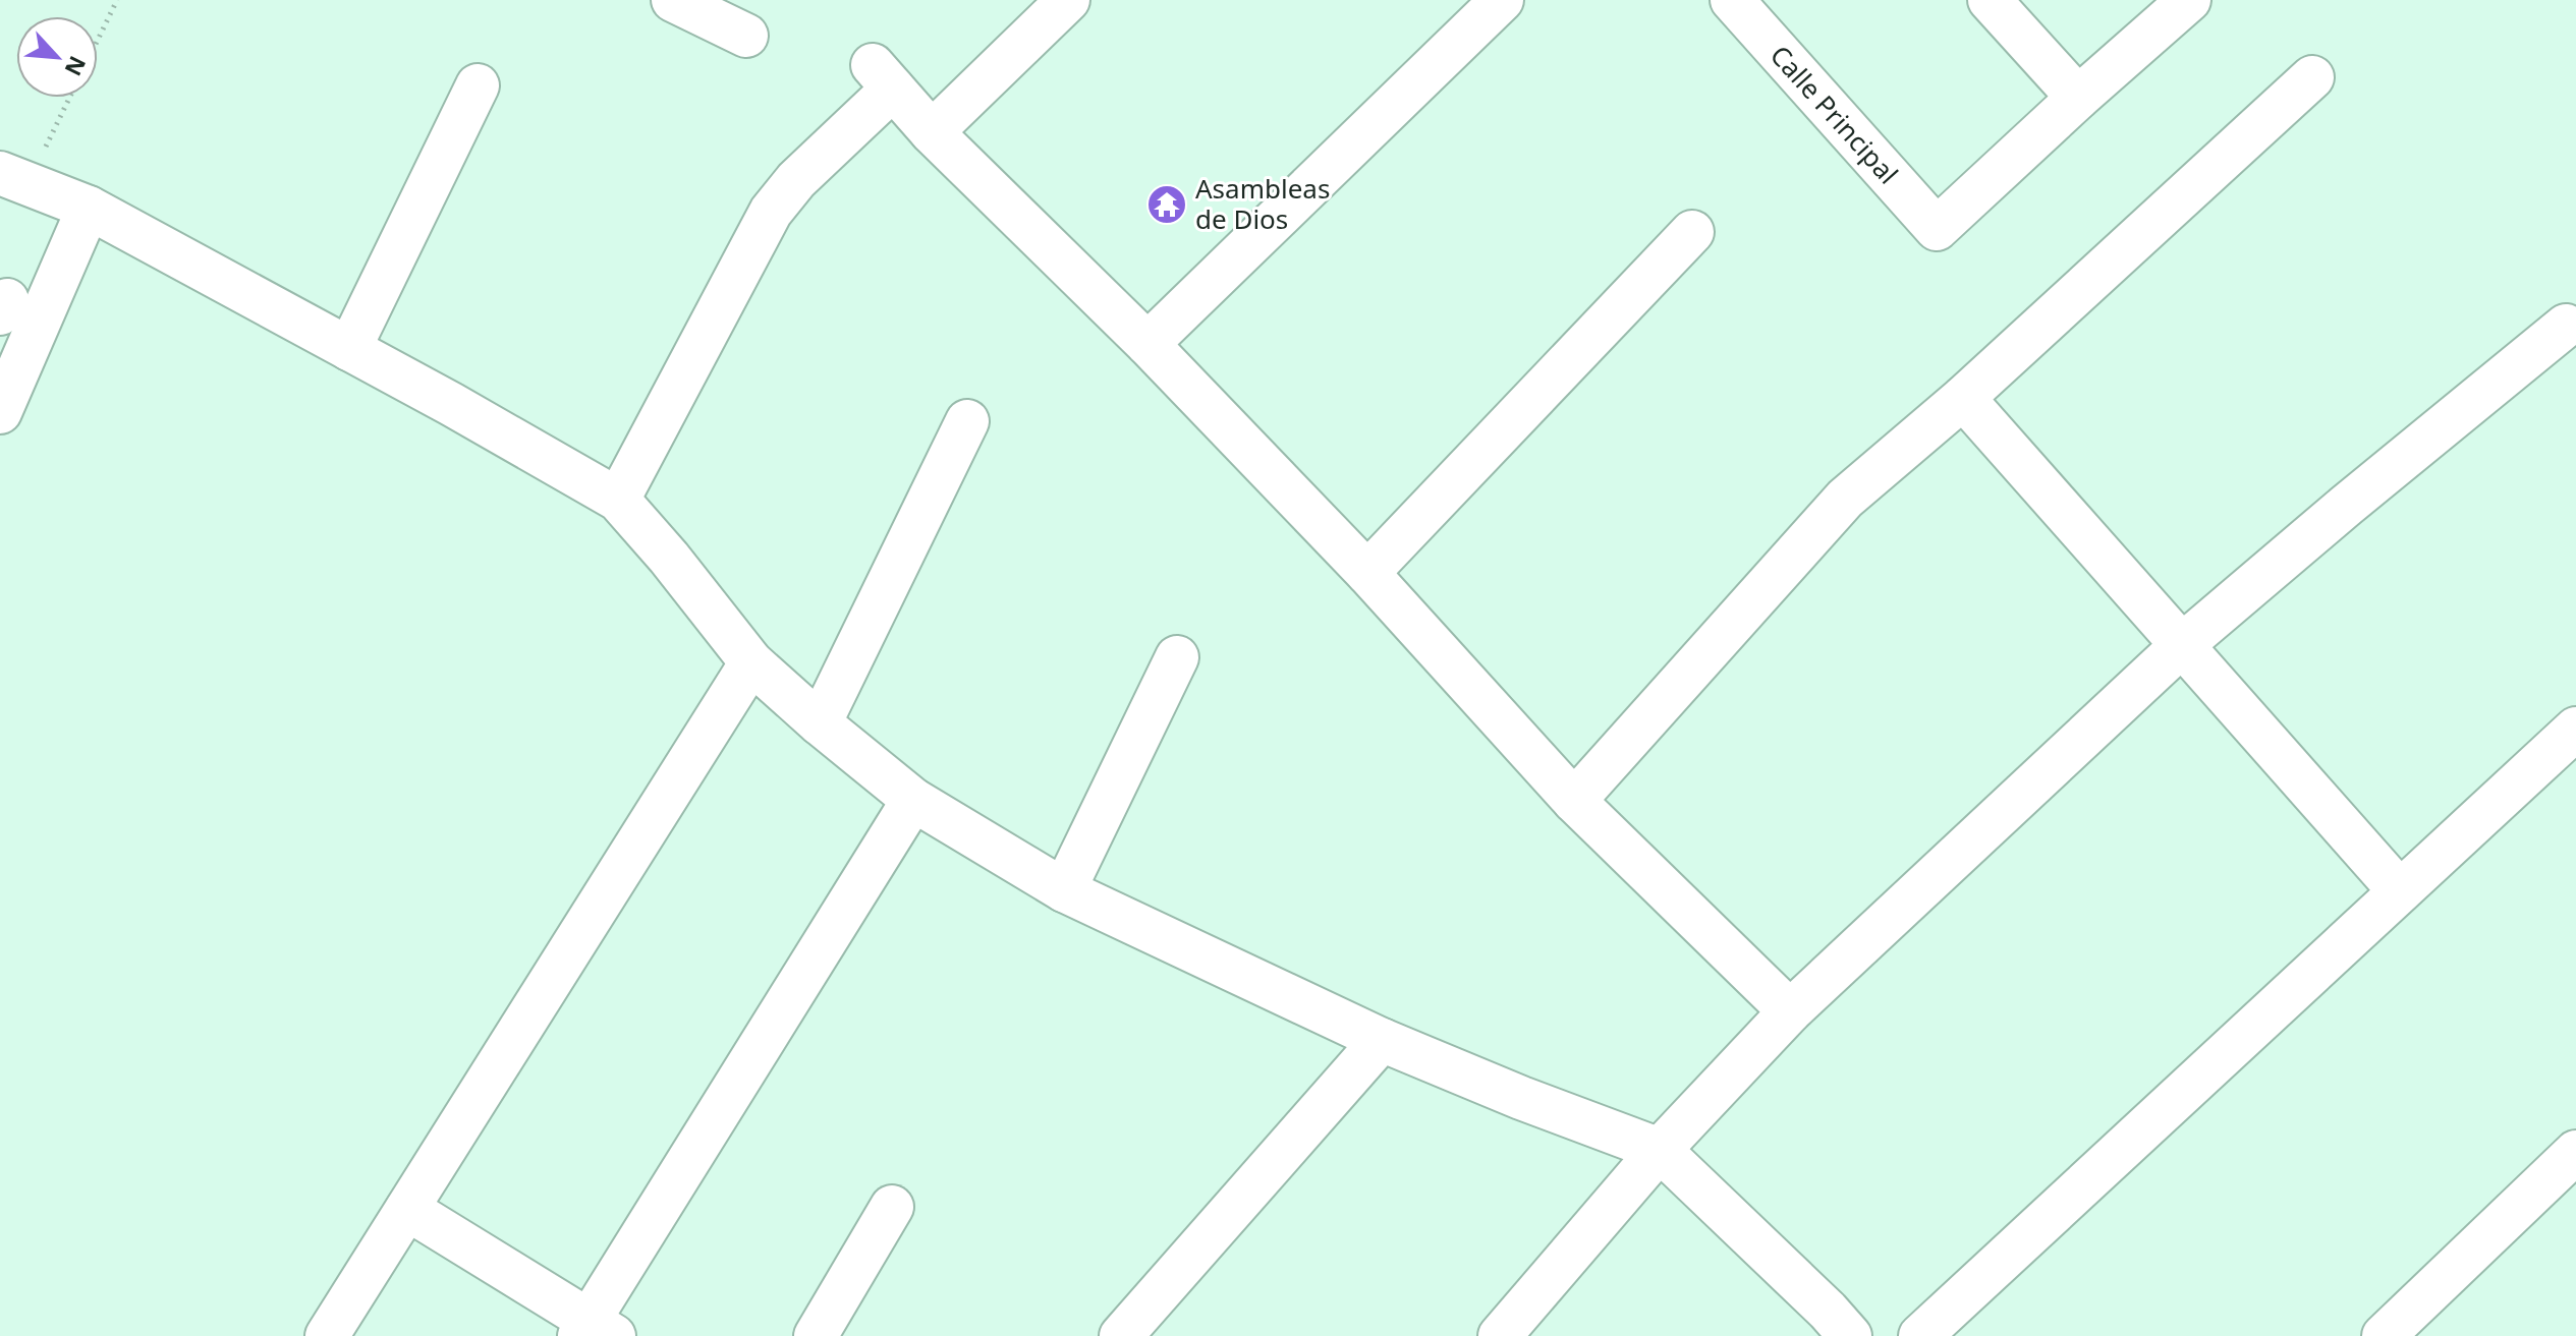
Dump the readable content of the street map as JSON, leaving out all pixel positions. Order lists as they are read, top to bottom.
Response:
{
  "streets": {
    "street": ["Calle Principal"]
  },
  "places": {
    "temple": ["Asambleas de Dios"]
  },
  "north": "bottom right"
}
